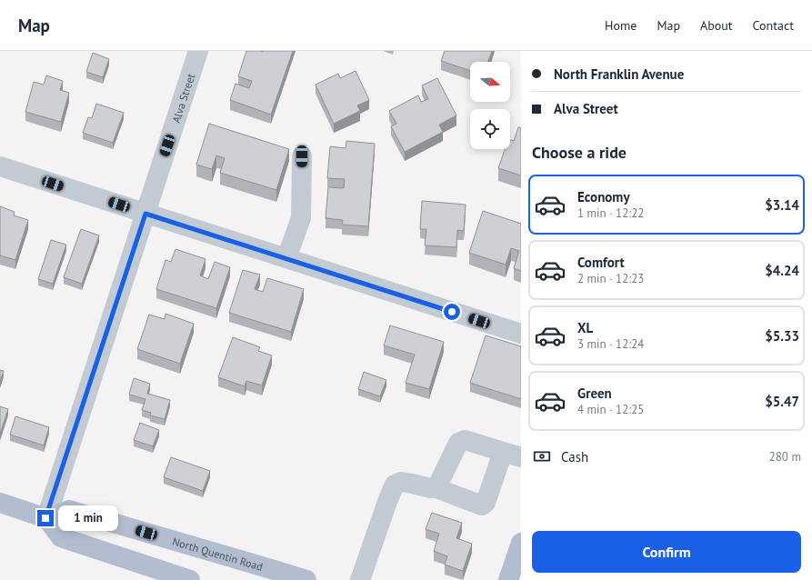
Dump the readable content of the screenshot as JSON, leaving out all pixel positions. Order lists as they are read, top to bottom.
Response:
{
  "streets": {
    "main road": ["North Quentin Road"],
    "street": ["Alva Street"]
  },
  "crossings": [
    ["Alva Street", "North Quentin Road"]
  ],
  "north": "right",
  "page": {
    "header": "Map",
    "nav": [
      "Home",
      "Map",
      "About",
      "Contact"
    ],
    "banner": ["North Franklin Avenue", "Alva Street"],
    "heading": "Choose a ride",
    "list": [
      {
        "name": "Economy",
        "note": "1 min · 12:22",
        "value": "$3.14"
      },
      {
        "name": "Comfort",
        "note": "2 min · 12:23",
        "value": "$4.24"
      },
      {
        "name": "XL",
        "note": "3 min · 12:24",
        "value": "$5.33"
      },
      {
        "name": "Green",
        "note": "4 min · 12:25",
        "value": "$5.47"
      }
    ],
    "pay": ["Cash", "280 m"],
    "bubble": "1 min",
    "buttons": "Confirm"
  }
}
